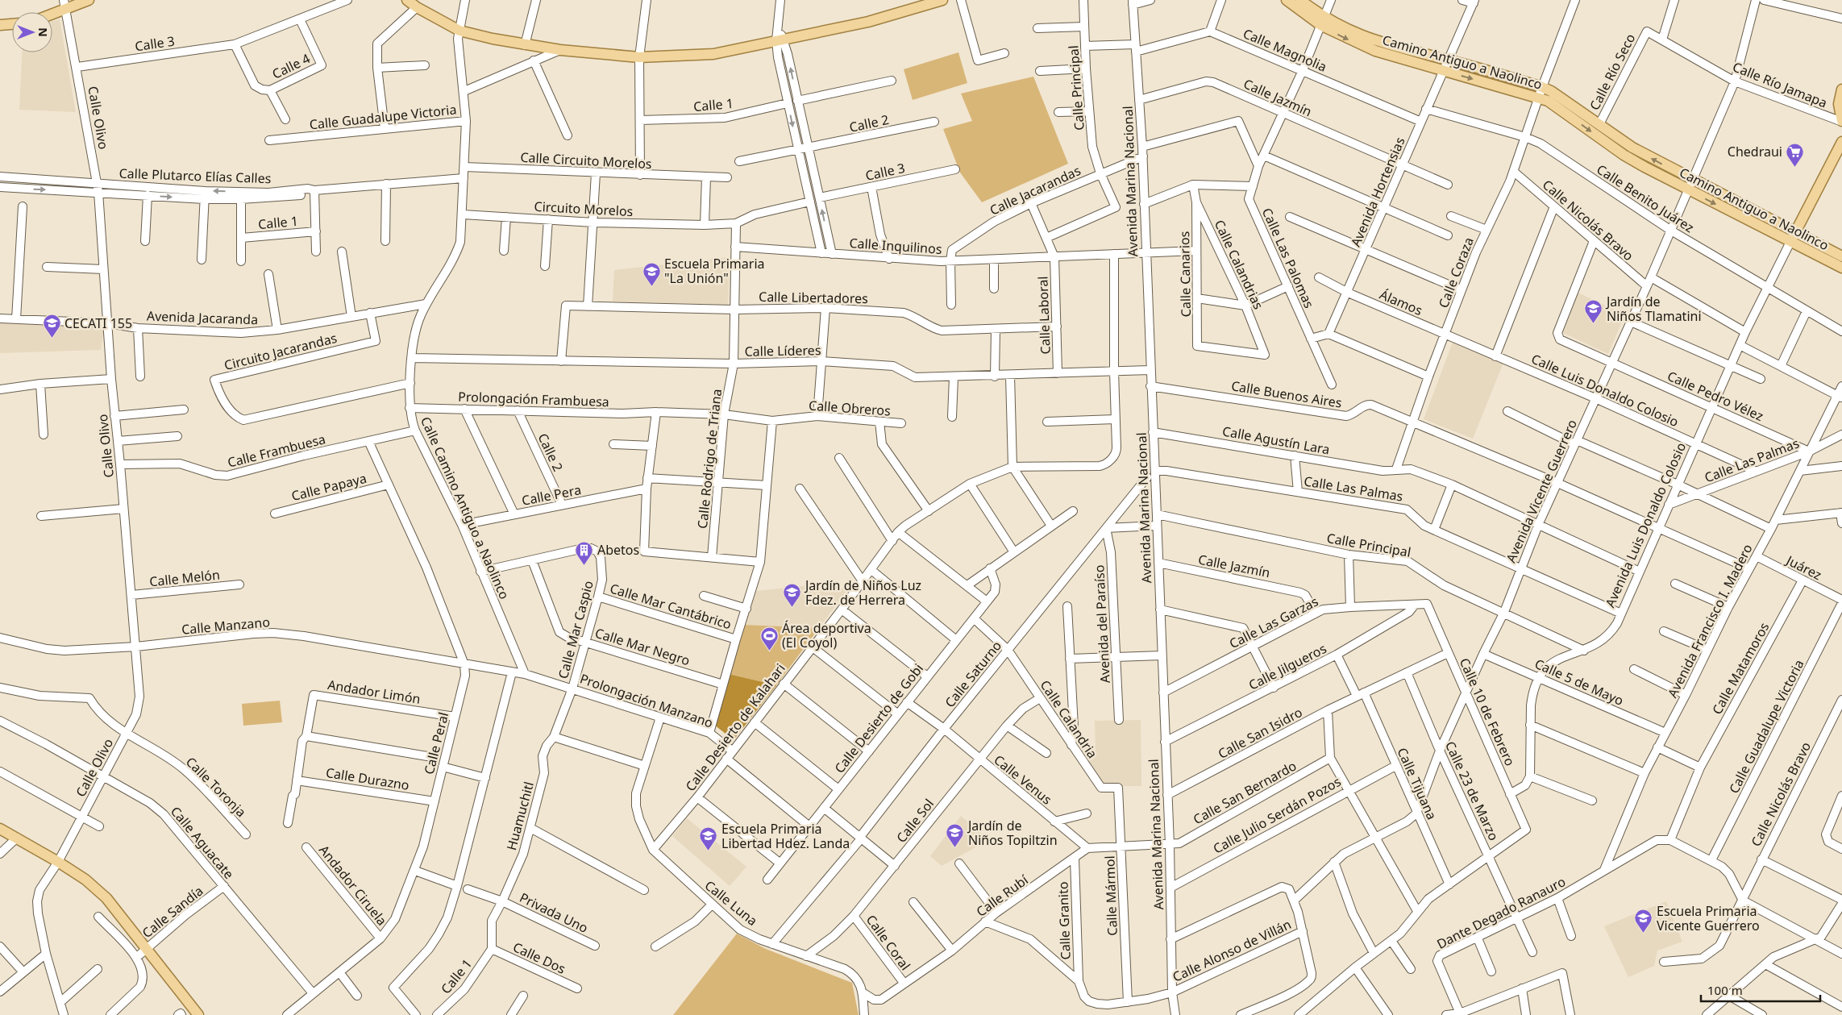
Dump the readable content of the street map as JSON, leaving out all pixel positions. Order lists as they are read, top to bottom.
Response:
{
  "streets": {
    "main road": ["Camino Antiguo a Naolinco"],
    "street": [
      "Calle 3",
      "Calle Magnolia",
      "Calle 4",
      "Calle Río Seco",
      "Calle Río Jamapa",
      "Calle Principal",
      "Calle Jazmín",
      "Calle 1",
      "Calle Guadalupe Victoria",
      "Calle Olivo",
      "Calle 2",
      "Calle Circuito Morelos",
      "Calle Plutarco Elías Calles",
      "Avenida Marina Nacional",
      "Calle Jacarandas",
      "Avenida Hortensias",
      "Calle Benito Juárez",
      "Circuito Morelos",
      "Calle Nicolás Bravo",
      "Calle Inquilinos",
      "Calle Las Palomas",
      "Calle Calandrias",
      "Calle Coraza",
      "Calle Canarios",
      "Calle Libertadores",
      "Álamos",
      "Calle Laboral",
      "Avenida Jacaranda",
      "Calle Líderes",
      "Circuito Jacarandas",
      "Calle Luis Donaldo Colosio",
      "Calle Buenos Aires",
      "Calle Pedro Vélez",
      "Prolongación Frambuesa",
      "Calle Obreros",
      "Calle Agustín Lara",
      "Calle Frambuesa",
      "Calle Rodrigo de Triana",
      "Calle Las Palmas",
      "Calle Papaya",
      "Avenida Vicente Guerrero",
      "Calle Pera",
      "Calle Camino Antiguo a Naolinco",
      "Avenida Luis Donaldo Colosio",
      "Juárez",
      "Calle Melón",
      "Calle Mar Cantábrico",
      "Avenida Francisco I. Madero",
      "Calle Las Garzas",
      "Avenida del Paraíso",
      "Calle Manzano",
      "Calle Mar Caspio",
      "Calle Mar Negro",
      "Calle Jilgueros",
      "Calle Matamoros",
      "Calle Saturno",
      "Calle 5 de Mayo",
      "Andador Limón",
      "Prolongación Manzano",
      "Calle 10 de Febrero",
      "Calle Desierto de Gobi",
      "Calle Calandria",
      "Calle Desierto de Kalahari",
      "Calle San Isidro",
      "Calle Peral",
      "Calle Durazno",
      "Calle Venus",
      "Calle Tijuana",
      "Calle Toronja",
      "Calle 23 de Marzo",
      "Calle San Bernardo",
      "Calle Julio Serdán Pozos",
      "Huamuchitl",
      "Calle Sol",
      "Calle Aguacate",
      "Andador Ciruela",
      "Calle Rubí",
      "Calle Mármol",
      "Calle Luna",
      "Calle Sandía",
      "Privada Uno",
      "Dante Degado Ranauro",
      "Calle Granito",
      "Calle Coral",
      "Calle Alonso de Villán",
      "Calle Dos"
    ]
  },
  "crossings": [
    ["Calle 3", "Calle 4"],
    ["Calle 3", "Calle Olivo"],
    ["Calle Magnolia", "Avenida Hortensias"],
    ["Calle Magnolia", "Calle Las Palomas"],
    ["Camino Antiguo a Naolinco", "Calle Río Seco"],
    ["Camino Antiguo a Naolinco", "Avenida Hortensias"],
    ["Camino Antiguo a Naolinco", "Calle Las Palomas"],
    ["Camino Antiguo a Naolinco", "Calle Coraza"],
    ["Camino Antiguo a Naolinco", "Avenida Vicente Guerrero"],
    ["Camino Antiguo a Naolinco", "Avenida Luis Donaldo Colosio"],
    ["Calle Río Seco", "Calle Río Jamapa"],
    ["Calle Río Jamapa", "Avenida Vicente Guerrero"],
    ["Calle Principal", "Avenida Marina Nacional"],
    ["Calle Principal", "Calle Jacarandas"],
    ["Calle Principal", "Avenida Vicente Guerrero"],
    ["Calle Principal", "Avenida Luis Donaldo Colosio"],
    ["Calle Jazmín", "Avenida Marina Nacional"],
    ["Calle Jazmín", "Avenida Hortensias"],
    ["Calle Jazmín", "Calle Las Palomas"],
    ["Calle Jazmín", "Calle Las Garzas"],
    ["Calle 1", "Calle Plutarco Elías Calles"],
    ["Calle 1", "Huamuchitl"],
    ["Calle 1", "Calle Dos"],
    ["Calle Guadalupe Victoria", "Calle Camino Antiguo a Naolinco"],
    ["Calle Guadalupe Victoria", "Juárez"],
    ["Calle Olivo", "Calle Plutarco Elías Calles"],
    ["Calle Olivo", "Avenida Jacaranda"],
    ["Calle Olivo", "Calle Frambuesa"],
    ["Calle Olivo", "Calle Melón"],
    ["Calle Olivo", "Calle Manzano"],
    ["Calle Olivo", "Calle Toronja"],
    ["Calle Olivo", "Calle Aguacate"],
    ["Calle 2", "Prolongación Frambuesa"],
    ["Calle 2", "Calle Pera"],
    ["Calle Circuito Morelos", "Calle Camino Antiguo a Naolinco"],
    ["Calle Plutarco Elías Calles", "Calle Camino Antiguo a Naolinco"],
    ["Avenida Marina Nacional", "Calle Jacarandas"],
    ["Avenida Marina Nacional", "Calle Inquilinos"],
    ["Avenida Marina Nacional", "Calle Líderes"],
    ["Avenida Marina Nacional", "Calle Buenos Aires"],
    ["Avenida Marina Nacional", "Calle Agustín Lara"],
    ["Avenida Marina Nacional", "Calle Las Palmas"],
    ["Avenida Marina Nacional", "Calle Las Garzas"],
    ["Avenida Marina Nacional", "Calle Jilgueros"],
    ["Avenida Marina Nacional", "Calle San Isidro"],
    ["Avenida Marina Nacional", "Calle San Bernardo"],
    ["Avenida Marina Nacional", "Calle Julio Serdán Pozos"],
    ["Avenida Marina Nacional", "Calle Alonso de Villán"],
    ["Calle Jacarandas", "Calle Inquilinos"],
    ["Avenida Hortensias", "Calle Benito Juárez"],
    ["Avenida Hortensias", "Álamos"],
    ["Calle Benito Juárez", "Calle Coraza"],
    ["Calle Benito Juárez", "Avenida Vicente Guerrero"],
    ["Calle Benito Juárez", "Avenida Luis Donaldo Colosio"],
    ["Circuito Morelos", "Calle Rodrigo de Triana"],
    ["Circuito Morelos", "Calle Camino Antiguo a Naolinco"],
    ["Calle Nicolás Bravo", "Calle Coraza"],
    ["Calle Nicolás Bravo", "Calle Pedro Vélez"],
    ["Calle Nicolás Bravo", "Avenida Vicente Guerrero"],
    ["Calle Inquilinos", "Calle Canarios"],
    ["Calle Inquilinos", "Calle Laboral"],
    ["Calle Inquilinos", "Calle Rodrigo de Triana"],
    ["Calle Calandrias", "Calle Canarios"],
    ["Calle Coraza", "Álamos"],
    ["Calle Coraza", "Calle Luis Donaldo Colosio"],
    ["Calle Coraza", "Calle Buenos Aires"],
    ["Calle Coraza", "Calle Agustín Lara"],
    ["Calle Libertadores", "Calle Laboral"],
    ["Calle Libertadores", "Calle Líderes"],
    ["Calle Libertadores", "Calle Rodrigo de Triana"],
    ["Álamos", "Calle Luis Donaldo Colosio"],
    ["Calle Laboral", "Calle Líderes"],
    ["Avenida Jacaranda", "Circuito Jacarandas"],
    ["Avenida Jacaranda", "Calle Camino Antiguo a Naolinco"],
    ["Calle Líderes", "Calle Rodrigo de Triana"],
    ["Calle Líderes", "Calle Camino Antiguo a Naolinco"],
    ["Circuito Jacarandas", "Calle Camino Antiguo a Naolinco"],
    ["Calle Luis Donaldo Colosio", "Calle Las Palmas"],
    ["Calle Luis Donaldo Colosio", "Avenida Vicente Guerrero"],
    ["Calle Luis Donaldo Colosio", "Avenida Luis Donaldo Colosio"],
    ["Calle Buenos Aires", "Avenida Vicente Guerrero"],
    ["Calle Buenos Aires", "Avenida Luis Donaldo Colosio"],
    ["Calle Buenos Aires", "Avenida Francisco I. Madero"],
    ["Calle Pedro Vélez", "Calle Las Palmas"],
    ["Calle Pedro Vélez", "Avenida Vicente Guerrero"],
    ["Calle Pedro Vélez", "Avenida Luis Donaldo Colosio"],
    ["Calle Pedro Vélez", "Avenida Francisco I. Madero"],
    ["Prolongación Frambuesa", "Calle Obreros"],
    ["Prolongación Frambuesa", "Calle Rodrigo de Triana"],
    ["Prolongación Frambuesa", "Calle Camino Antiguo a Naolinco"],
    ["Calle Obreros", "Calle Rodrigo de Triana"],
    ["Calle Obreros", "Calle Mar Cantábrico"],
    ["Calle Agustín Lara", "Avenida Vicente Guerrero"],
    ["Calle Agustín Lara", "Avenida Luis Donaldo Colosio"],
    ["Calle Frambuesa", "Calle Camino Antiguo a Naolinco"],
    ["Calle Frambuesa", "Calle Peral"],
    ["Calle Las Palmas", "Avenida Vicente Guerrero"],
    ["Calle Las Palmas", "Avenida Luis Donaldo Colosio"],
    ["Calle Las Palmas", "Avenida Francisco I. Madero"],
    ["Calle Papaya", "Calle Peral"],
    ["Avenida Vicente Guerrero", "Calle 5 de Mayo"],
    ["Avenida Vicente Guerrero", "Calle 10 de Febrero"],
    ["Avenida Vicente Guerrero", "Calle Tijuana"],
    ["Avenida Vicente Guerrero", "Calle 23 de Marzo"],
    ["Calle Pera", "Calle Camino Antiguo a Naolinco"],
    ["Calle Camino Antiguo a Naolinco", "Calle Manzano"],
    ["Calle Camino Antiguo a Naolinco", "Calle Mar Caspio"],
    ["Calle Camino Antiguo a Naolinco", "Prolongación Manzano"],
    ["Avenida Luis Donaldo Colosio", "Calle 5 de Mayo"],
    ["Juárez", "Avenida Francisco I. Madero"],
    ["Juárez", "Calle Matamoros"],
    ["Calle Mar Cantábrico", "Calle Mar Caspio"],
    ["Calle Mar Cantábrico", "Calle Mar Negro"],
    ["Calle Mar Cantábrico", "Prolongación Manzano"],
    ["Avenida Francisco I. Madero", "Calle 5 de Mayo"],
    ["Avenida Francisco I. Madero", "Dante Degado Ranauro"],
    ["Calle Las Garzas", "Calle Jilgueros"],
    ["Calle Las Garzas", "Calle 10 de Febrero"],
    ["Avenida del Paraíso", "Calle Saturno"],
    ["Calle Manzano", "Prolongación Manzano"],
    ["Calle Manzano", "Calle Peral"],
    ["Calle Mar Caspio", "Calle Mar Negro"],
    ["Calle Mar Caspio", "Prolongación Manzano"],
    ["Calle Mar Caspio", "Huamuchitl"],
    ["Calle Jilgueros", "Calle Tijuana"],
    ["Calle Saturno", "Calle Calandria"],
    ["Calle Saturno", "Calle Venus"],
    ["Calle Saturno", "Calle Luna"],
    ["Andador Limón", "Calle Peral"],
    ["Prolongación Manzano", "Calle Desierto de Kalahari"],
    ["Prolongación Manzano", "Huamuchitl"],
    ["Calle 10 de Febrero", "Calle San Isidro"],
    ["Calle 10 de Febrero", "Calle 23 de Marzo"],
    ["Calle Desierto de Gobi", "Calle Calandria"],
    ["Calle Desierto de Gobi", "Calle Venus"],
    ["Calle Calandria", "Calle Sol"],
    ["Calle Calandria", "Calle Mármol"],
    ["Calle Desierto de Kalahari", "Calle Luna"],
    ["Calle San Isidro", "Calle Tijuana"],
    ["Calle San Isidro", "Calle 23 de Marzo"],
    ["Calle Peral", "Calle Durazno"],
    ["Calle Peral", "Calle Aguacate"],
    ["Calle Peral", "Andador Ciruela"],
    ["Calle Venus", "Calle Sol"],
    ["Calle Venus", "Calle Rubí"],
    ["Calle Tijuana", "Calle Julio Serdán Pozos"],
    ["Calle 23 de Marzo", "Dante Degado Ranauro"],
    ["Huamuchitl", "Privada Uno"],
    ["Huamuchitl", "Calle Dos"],
    ["Calle Sol", "Calle Luna"],
    ["Calle Sol", "Calle Coral"],
    ["Calle Aguacate", "Calle Sandía"],
    ["Calle Rubí", "Calle Luna"],
    ["Calle Rubí", "Calle Granito"],
    ["Calle Rubí", "Calle Coral"],
    ["Calle Mármol", "Calle Alonso de Villán"],
    ["Calle Granito", "Calle Alonso de Villán"]
  ],
  "places": {
    "supermarket": ["Chedraui"],
    "school or university": [
      "Escuela Primaria \"La Unión\"",
      "Jardín de Niños Tlamatini",
      "CECATI 155",
      "Jardín de Niños Luz Fdez. de Herrera",
      "Jardín de Niños Topiltzin",
      "Escuela Primaria Libertad Hdez. Landa",
      "Escuela Primaria Vicente Guerrero"
    ],
    "building": ["Abetos"],
    "sports": ["Área deportiva (El Coyol)"]
  },
  "scale_bar": "100 m",
  "north": "right"
}
